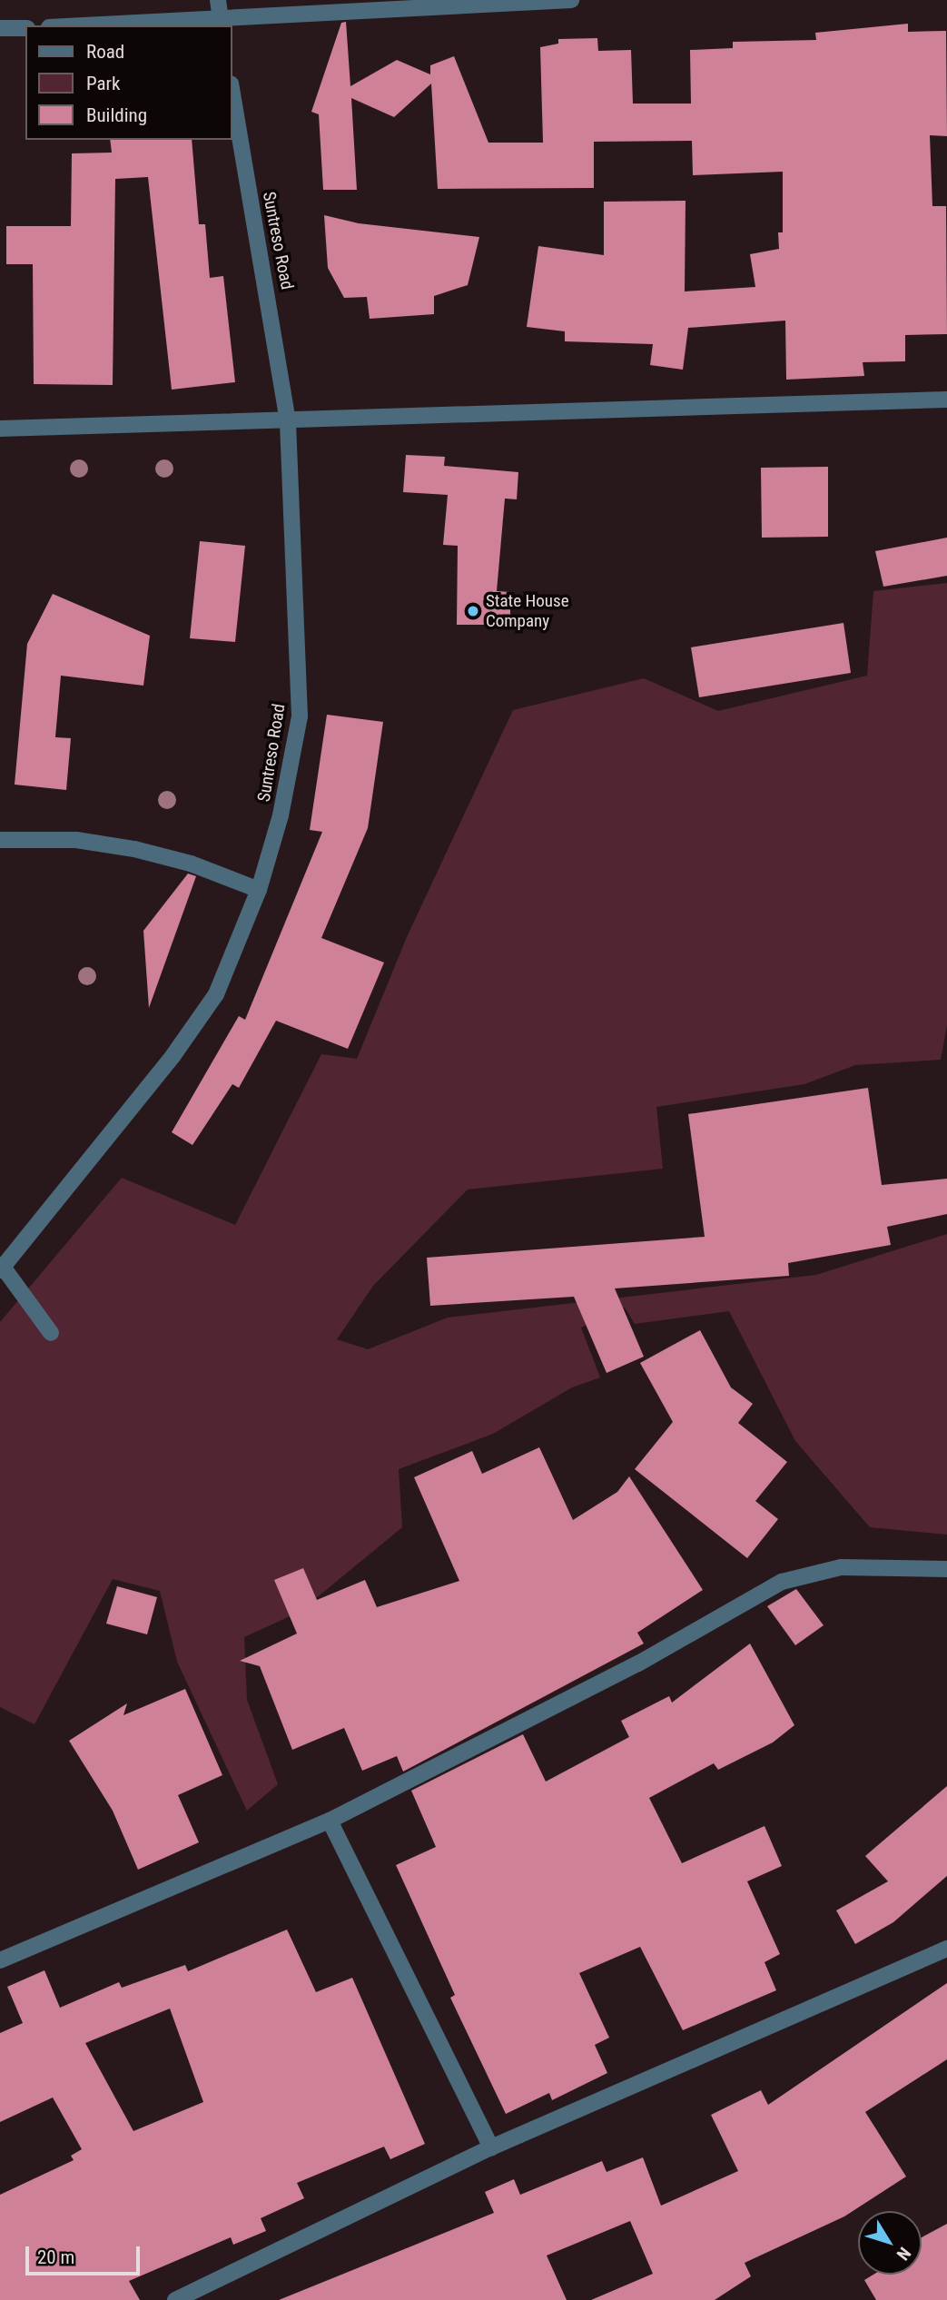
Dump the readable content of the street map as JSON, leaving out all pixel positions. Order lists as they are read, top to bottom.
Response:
{
  "streets": {
    "street": ["Suntreso Road"]
  },
  "places": ["State House Company"],
  "legend": ["Road", "Park", "Building"],
  "scale_bar": "20 m",
  "north": "bottom right"
}
